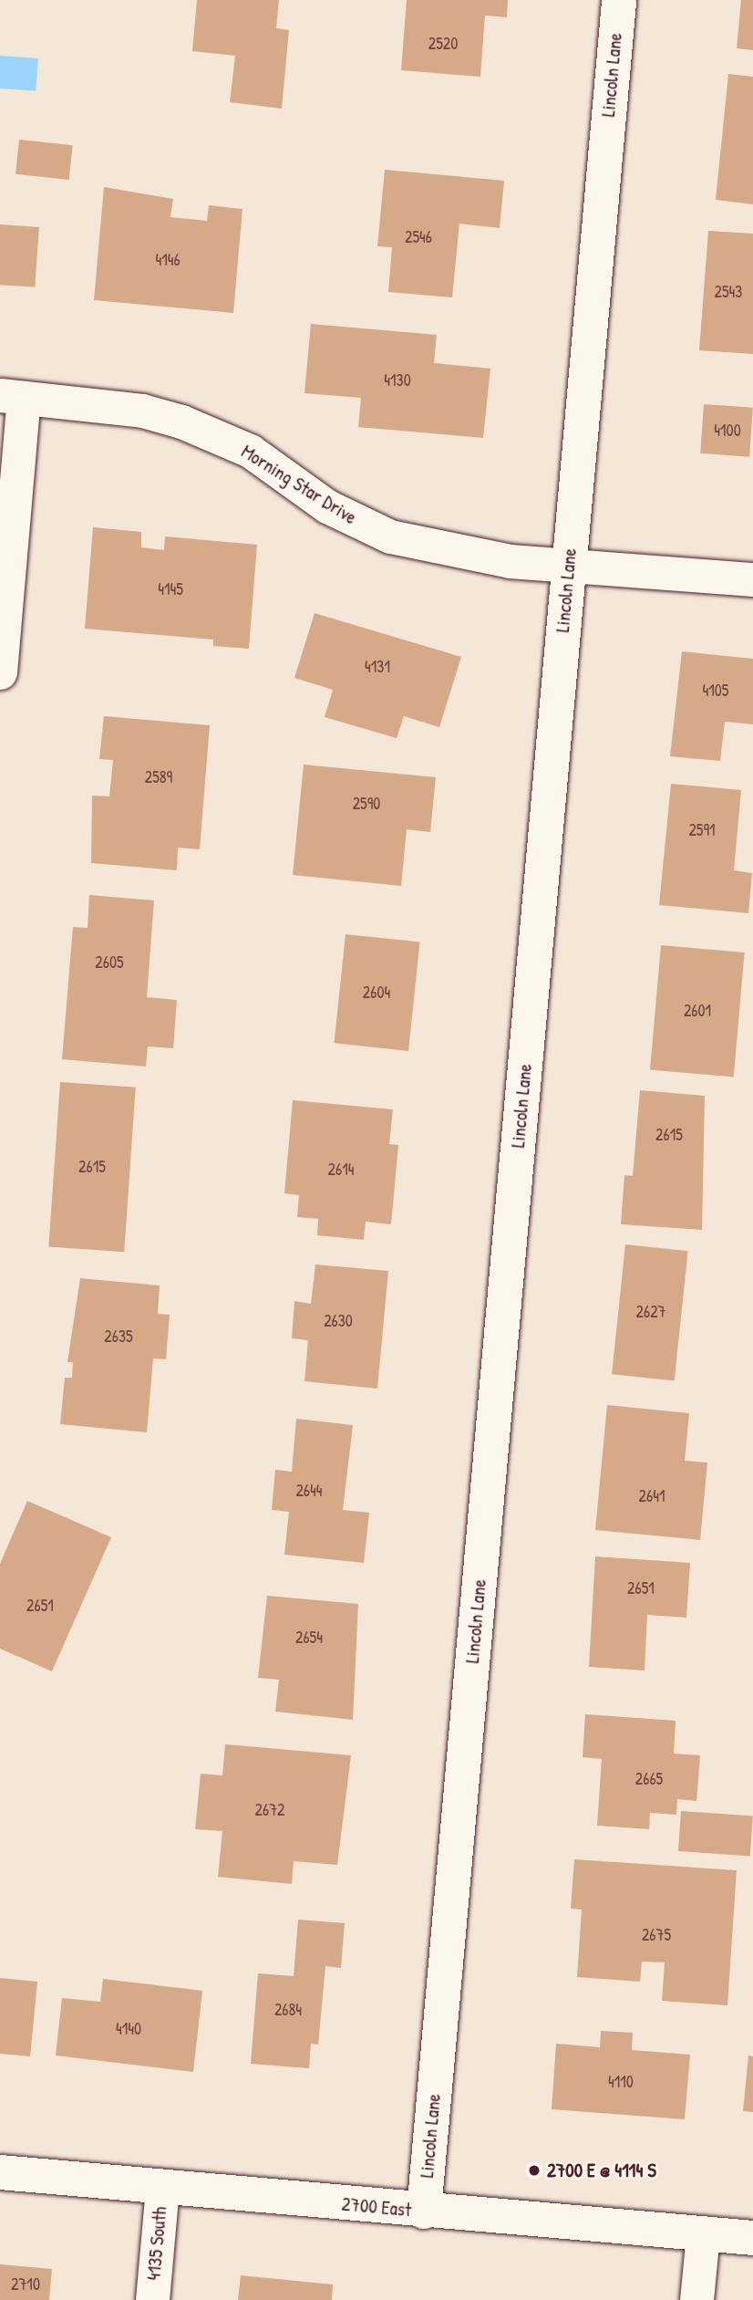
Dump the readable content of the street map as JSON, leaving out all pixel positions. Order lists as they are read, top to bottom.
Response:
{
  "streets": {
    "street": [
      "Lincoln Lane",
      "Morning Star Drive",
      "2700 East",
      "4135 South"
    ]
  },
  "crossings": [
    ["Lincoln Lane", "Morning Star Drive"],
    ["Lincoln Lane", "2700 East"],
    ["2700 East", "4135 South"]
  ],
  "places": ["2700 E @ 4114 S"],
  "house_numbers": [
    "2520",
    "2546",
    "4146",
    "2543",
    "4130",
    "4100",
    "4145",
    "4131",
    "4105",
    "2589",
    "2590",
    "2591",
    "2605",
    "2604",
    "2601",
    "2615",
    "2615",
    "2614",
    "2627",
    "2630",
    "2635",
    "2644",
    "2641",
    "2651",
    "2651",
    "2654",
    "2665",
    "2672",
    "2675",
    "2684",
    "4140",
    "4110",
    "2710"
  ]
}
